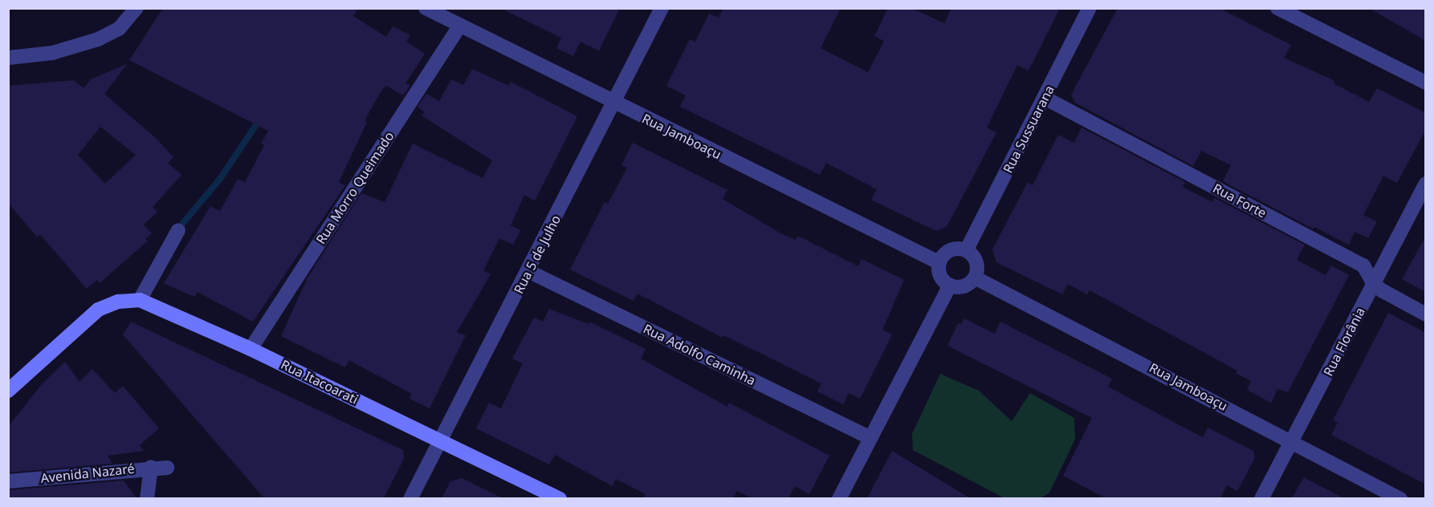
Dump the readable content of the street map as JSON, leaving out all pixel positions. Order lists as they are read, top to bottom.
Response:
{
  "streets": {
    "street": [
      "Rua Sussuarana",
      "Rua Jamboaçu",
      "Rua Morro Queimado",
      "Rua Forte",
      "Rua 5 de Julho",
      "Rua Florânia",
      "Rua Adolfo Caminha",
      "Rua Itacoarati",
      "Avenida Nazaré"
    ]
  },
  "crossings": [
    ["Rua Sussuarana", "Rua Jamboaçu"],
    ["Rua Sussuarana", "Rua Forte"],
    ["Rua Jamboaçu", "Rua Morro Queimado"],
    ["Rua Jamboaçu", "Rua 5 de Julho"],
    ["Rua Jamboaçu", "Rua Florânia"],
    ["Rua Morro Queimado", "Rua Itacoarati"],
    ["Rua Forte", "Rua Florânia"],
    ["Rua 5 de Julho", "Rua Adolfo Caminha"],
    ["Rua 5 de Julho", "Rua Itacoarati"]
  ]
}
